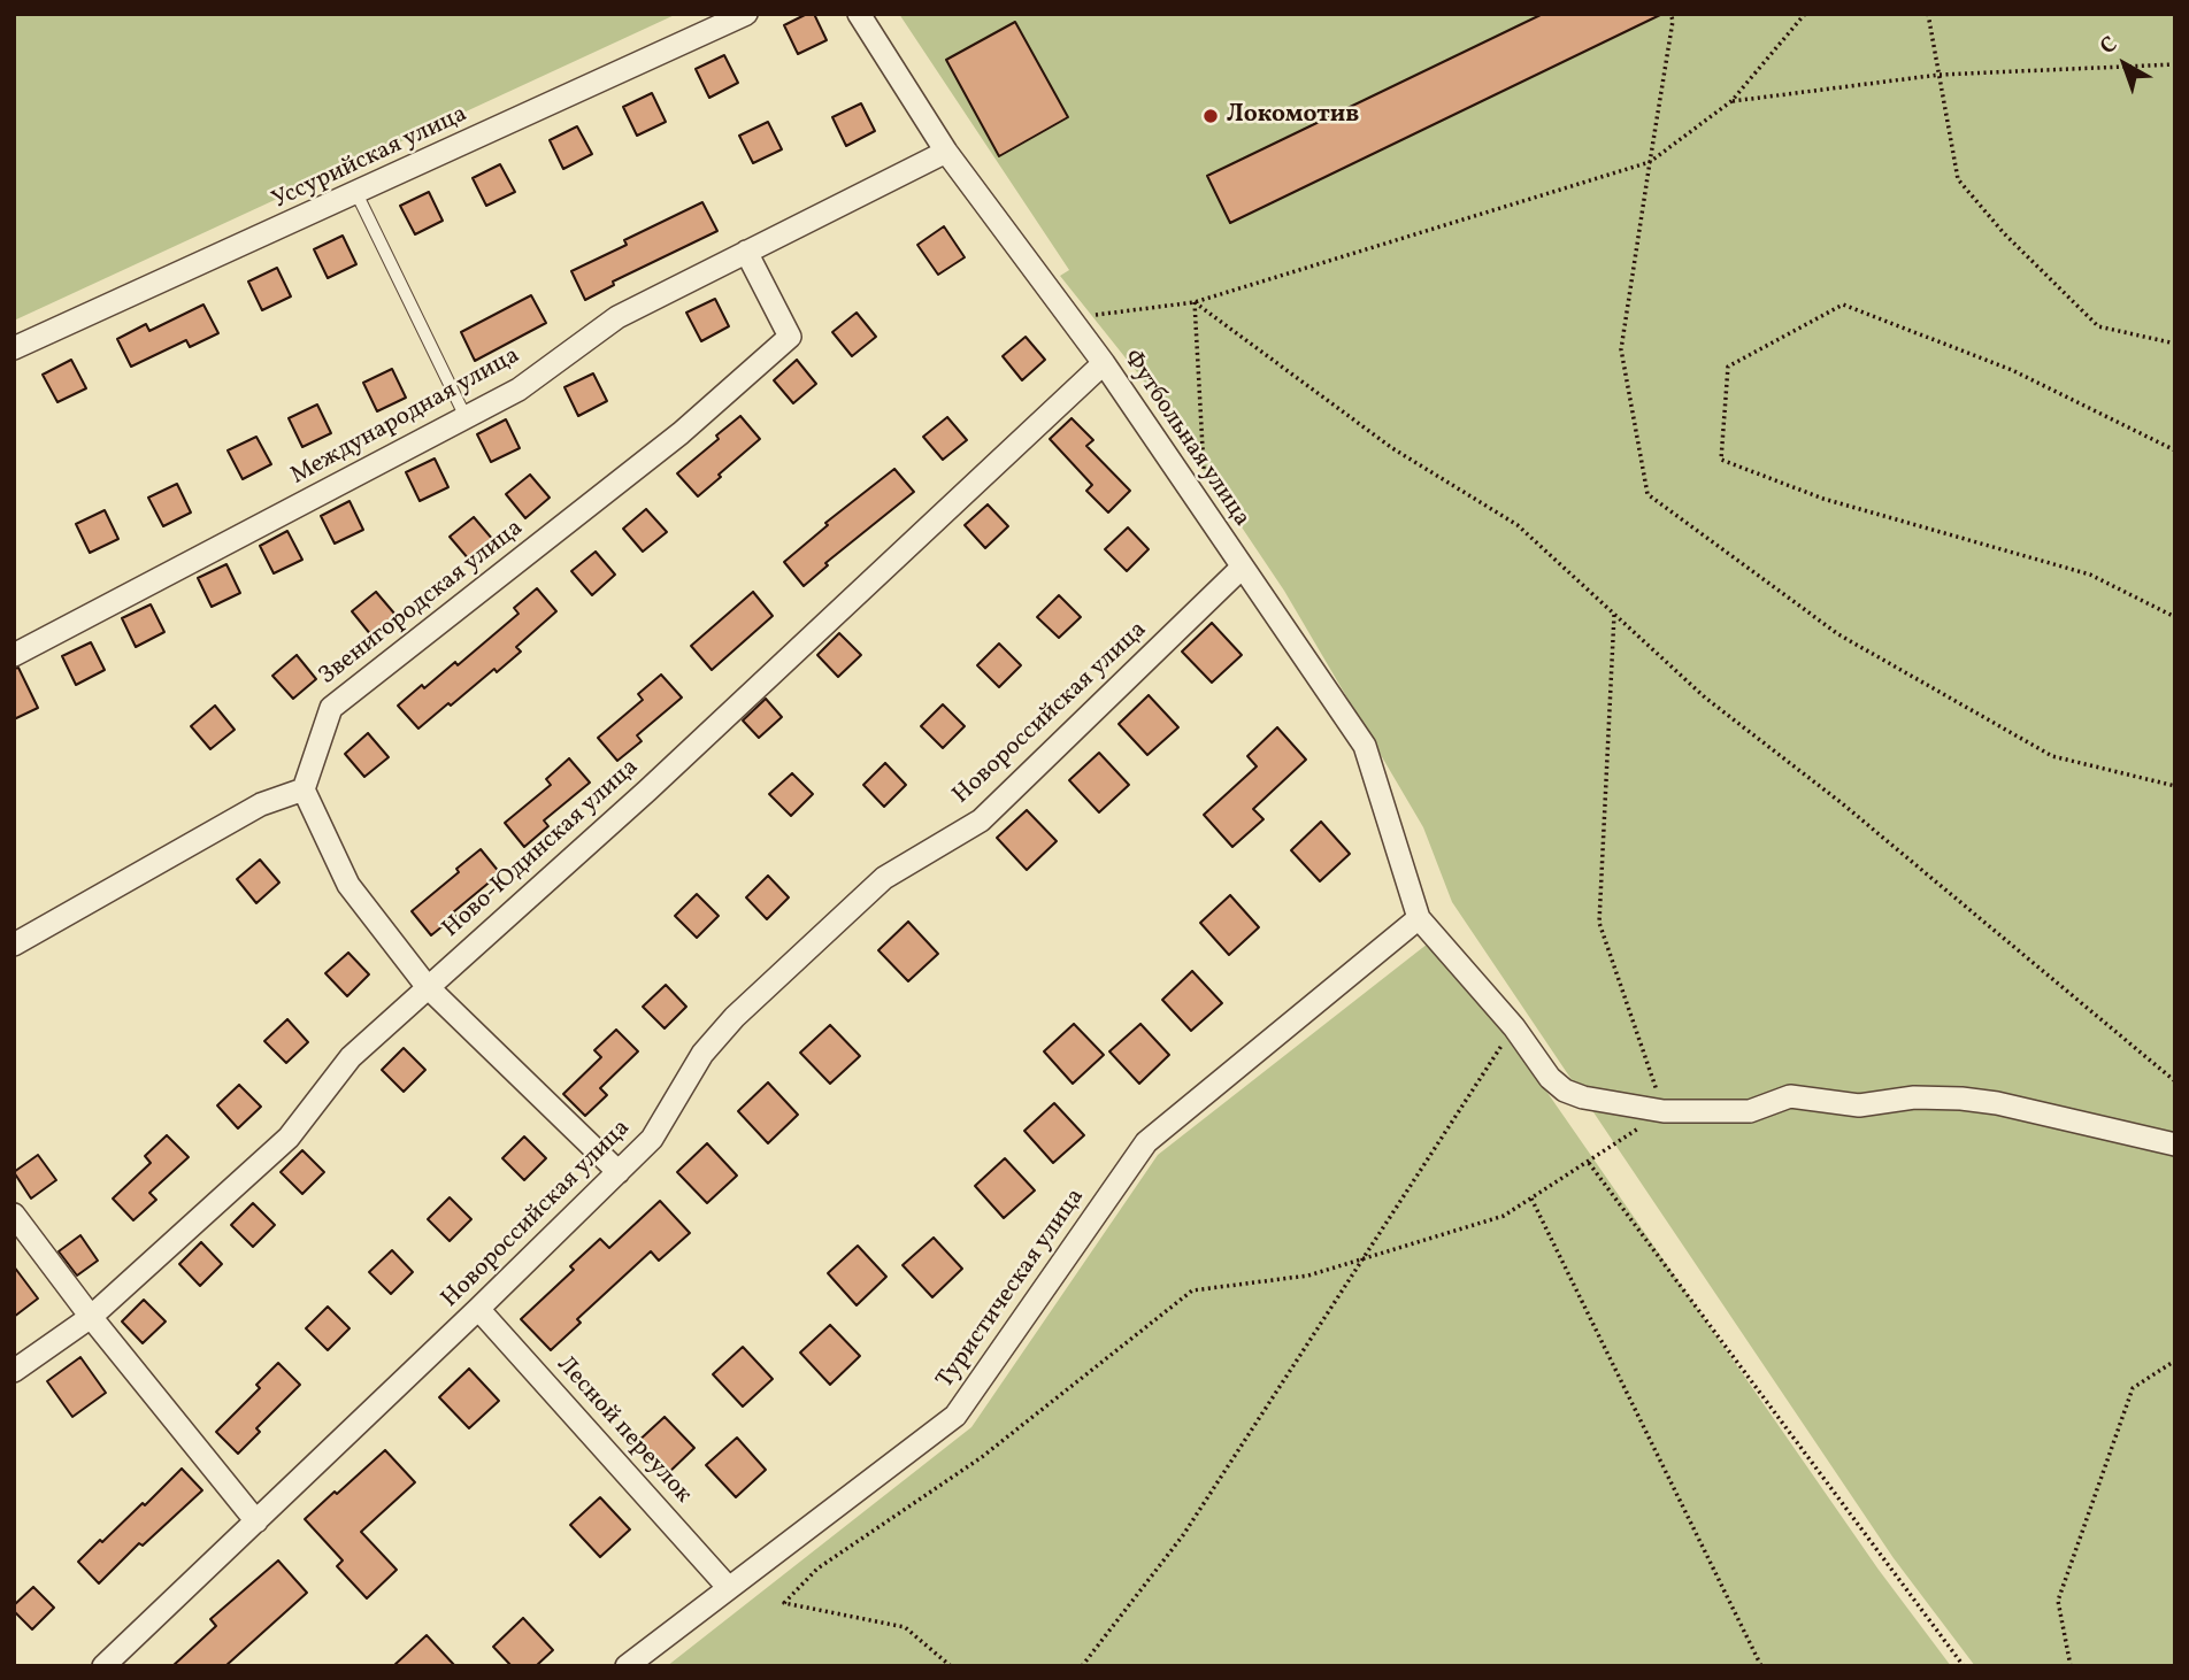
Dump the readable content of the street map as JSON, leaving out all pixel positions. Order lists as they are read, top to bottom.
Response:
{
  "streets": {
    "street": [
      "Уссурийская улица",
      "Международная улица",
      "Футбольная улица",
      "Звенигородская улица",
      "Новороссийская улица",
      "Ново-Юдинская улица",
      "Туристическая улица",
      "Лесной переулок"
    ]
  },
  "crossings": [
    ["Международная улица", "Футбольная улица"],
    ["Международная улица", "Звенигородская улица"],
    ["Футбольная улица", "Новороссийская улица"],
    ["Футбольная улица", "Ново-Юдинская улица"],
    ["Футбольная улица", "Туристическая улица"],
    ["Новороссийская улица", "Лесной переулок"],
    ["Туристическая улица", "Лесной переулок"]
  ],
  "places": ["Локомотив"],
  "north": "top left"
}
